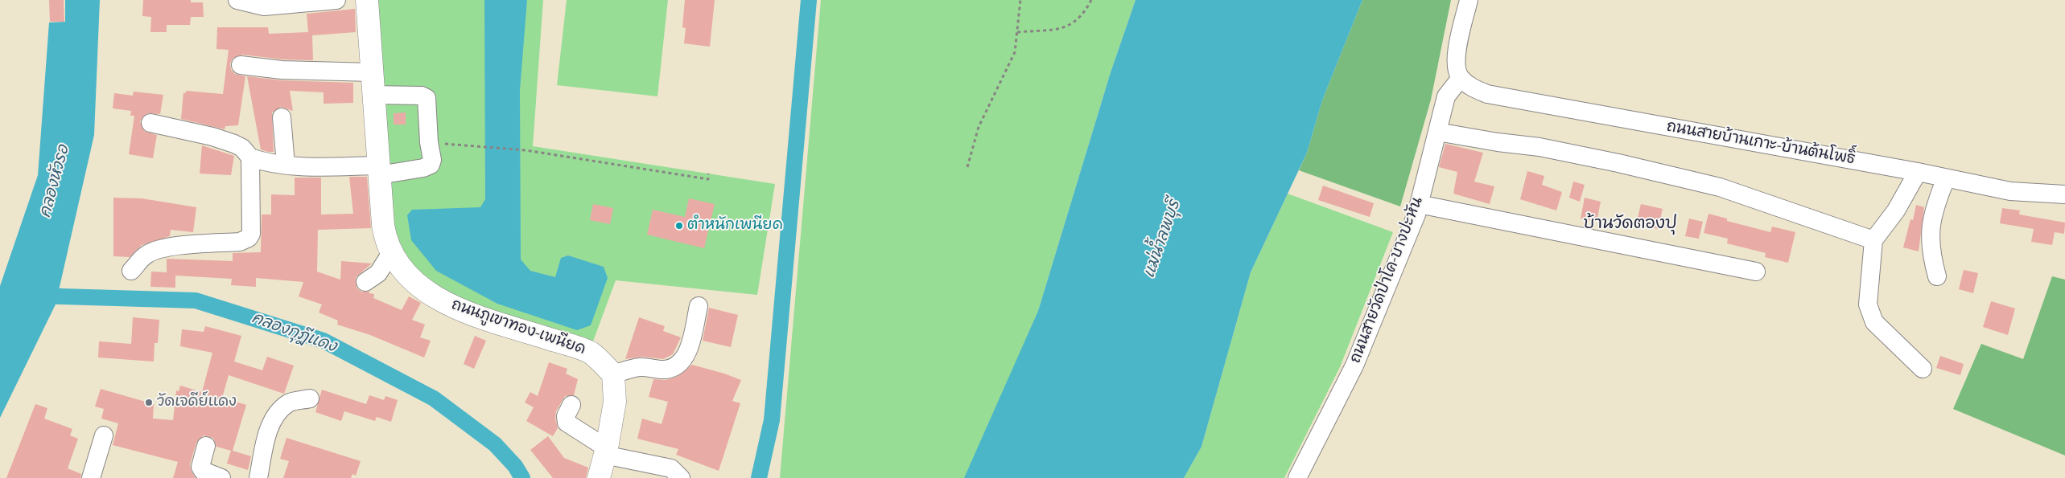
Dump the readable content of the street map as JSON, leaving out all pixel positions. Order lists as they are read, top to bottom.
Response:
{
  "streets": {
    "main road": ["ถนนภูเขาทอง-เพนียด"],
    "street": ["ถนนสายบ้านเกาะ-บ้านต้นโพธิ์", "ถนนสายวัดป่าโค-บางปะหัน"]
  },
  "crossings": [
    ["ถนนสายบ้านเกาะ-บ้านต้นโพธิ์", "ถนนสายวัดป่าโค-บางปะหัน"]
  ],
  "districts": ["บ้านวัดตองปุ"],
  "water": ["คลองหัวรอ", "แม่น้ำลพบุรี", "คลองกุฎีแดง"],
  "places": ["ตำหนักเพนียด", "วัดเจดีย์แดง"]
}
